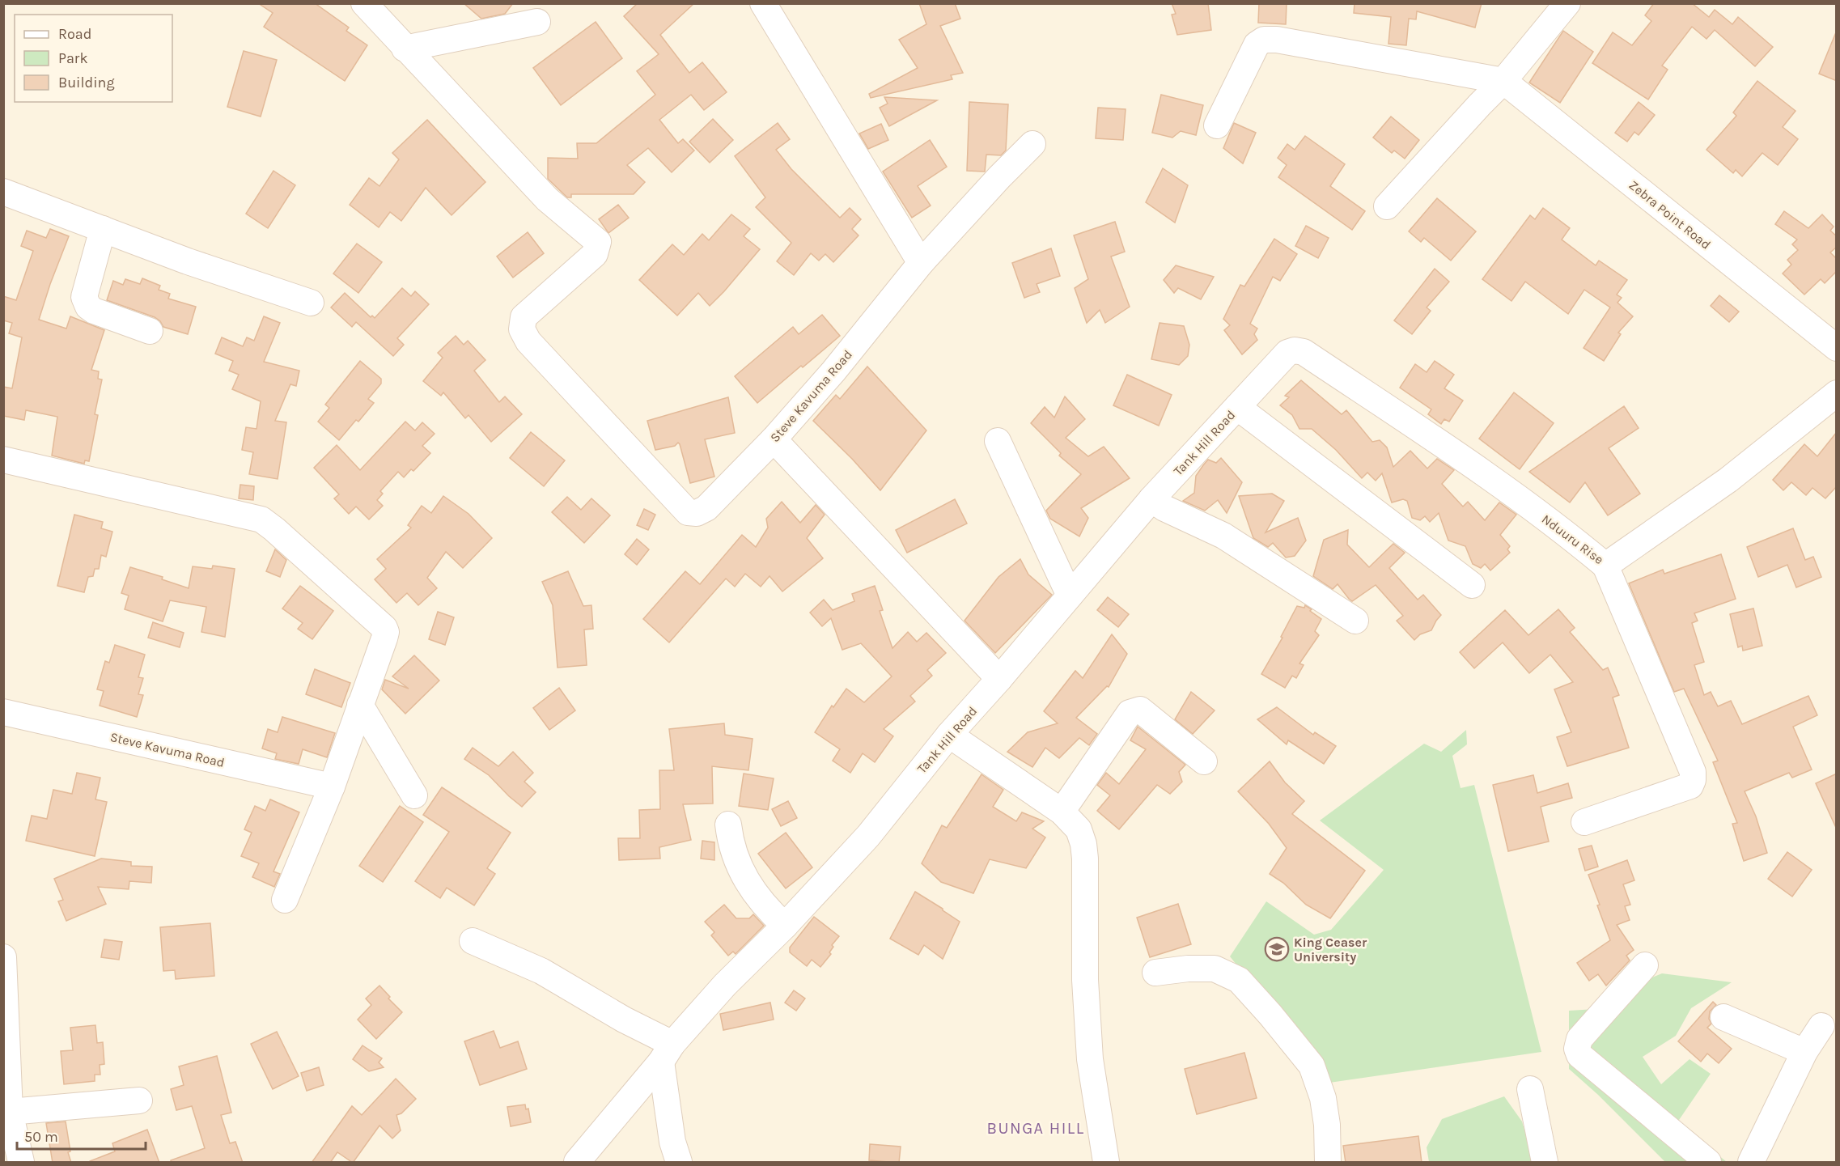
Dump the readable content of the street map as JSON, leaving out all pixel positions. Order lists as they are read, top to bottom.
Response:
{
  "streets": {
    "street": [
      "Zebra Point Road",
      "Steve Kavuma Road",
      "Tank Hill Road",
      "Nduuru Rise"
    ]
  },
  "crossings": [
    ["Tank Hill Road", "Nduuru Rise"]
  ],
  "districts": ["BUNGA HILL"],
  "places": {
    "school or university": ["King Ceaser University"]
  },
  "legend": ["Road", "Park", "Building"],
  "scale_bar": "50 m"
}
